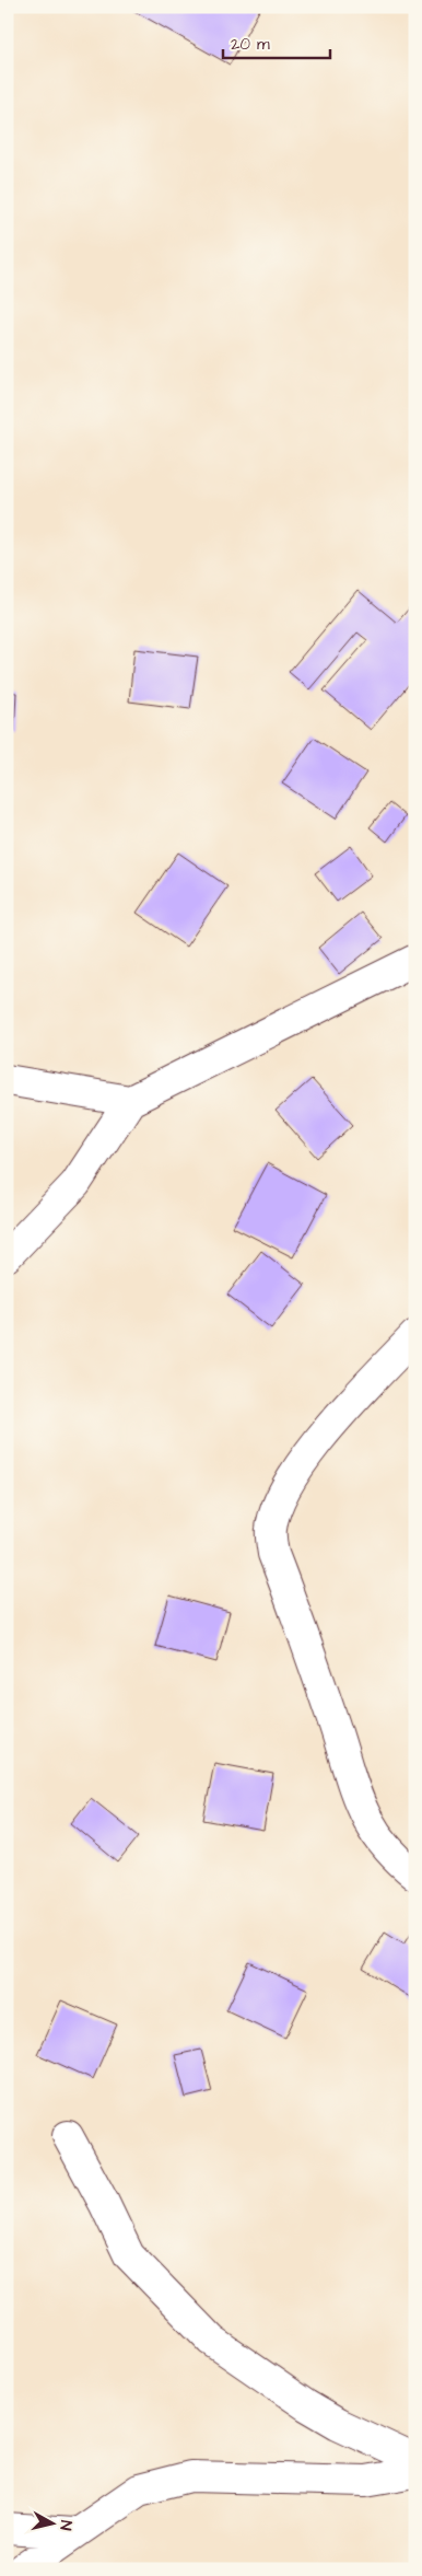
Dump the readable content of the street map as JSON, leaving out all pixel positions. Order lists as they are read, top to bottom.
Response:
{
  "scale_bar": "20 m",
  "north": "right"
}
